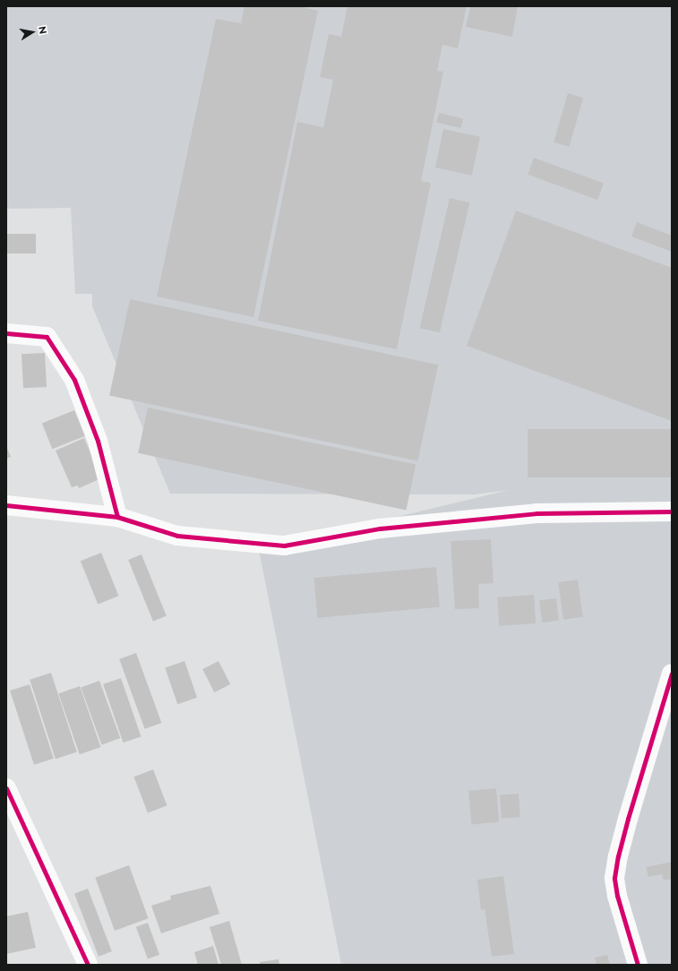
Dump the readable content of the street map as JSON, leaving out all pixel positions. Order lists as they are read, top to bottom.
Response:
{
  "north": "right"
}
